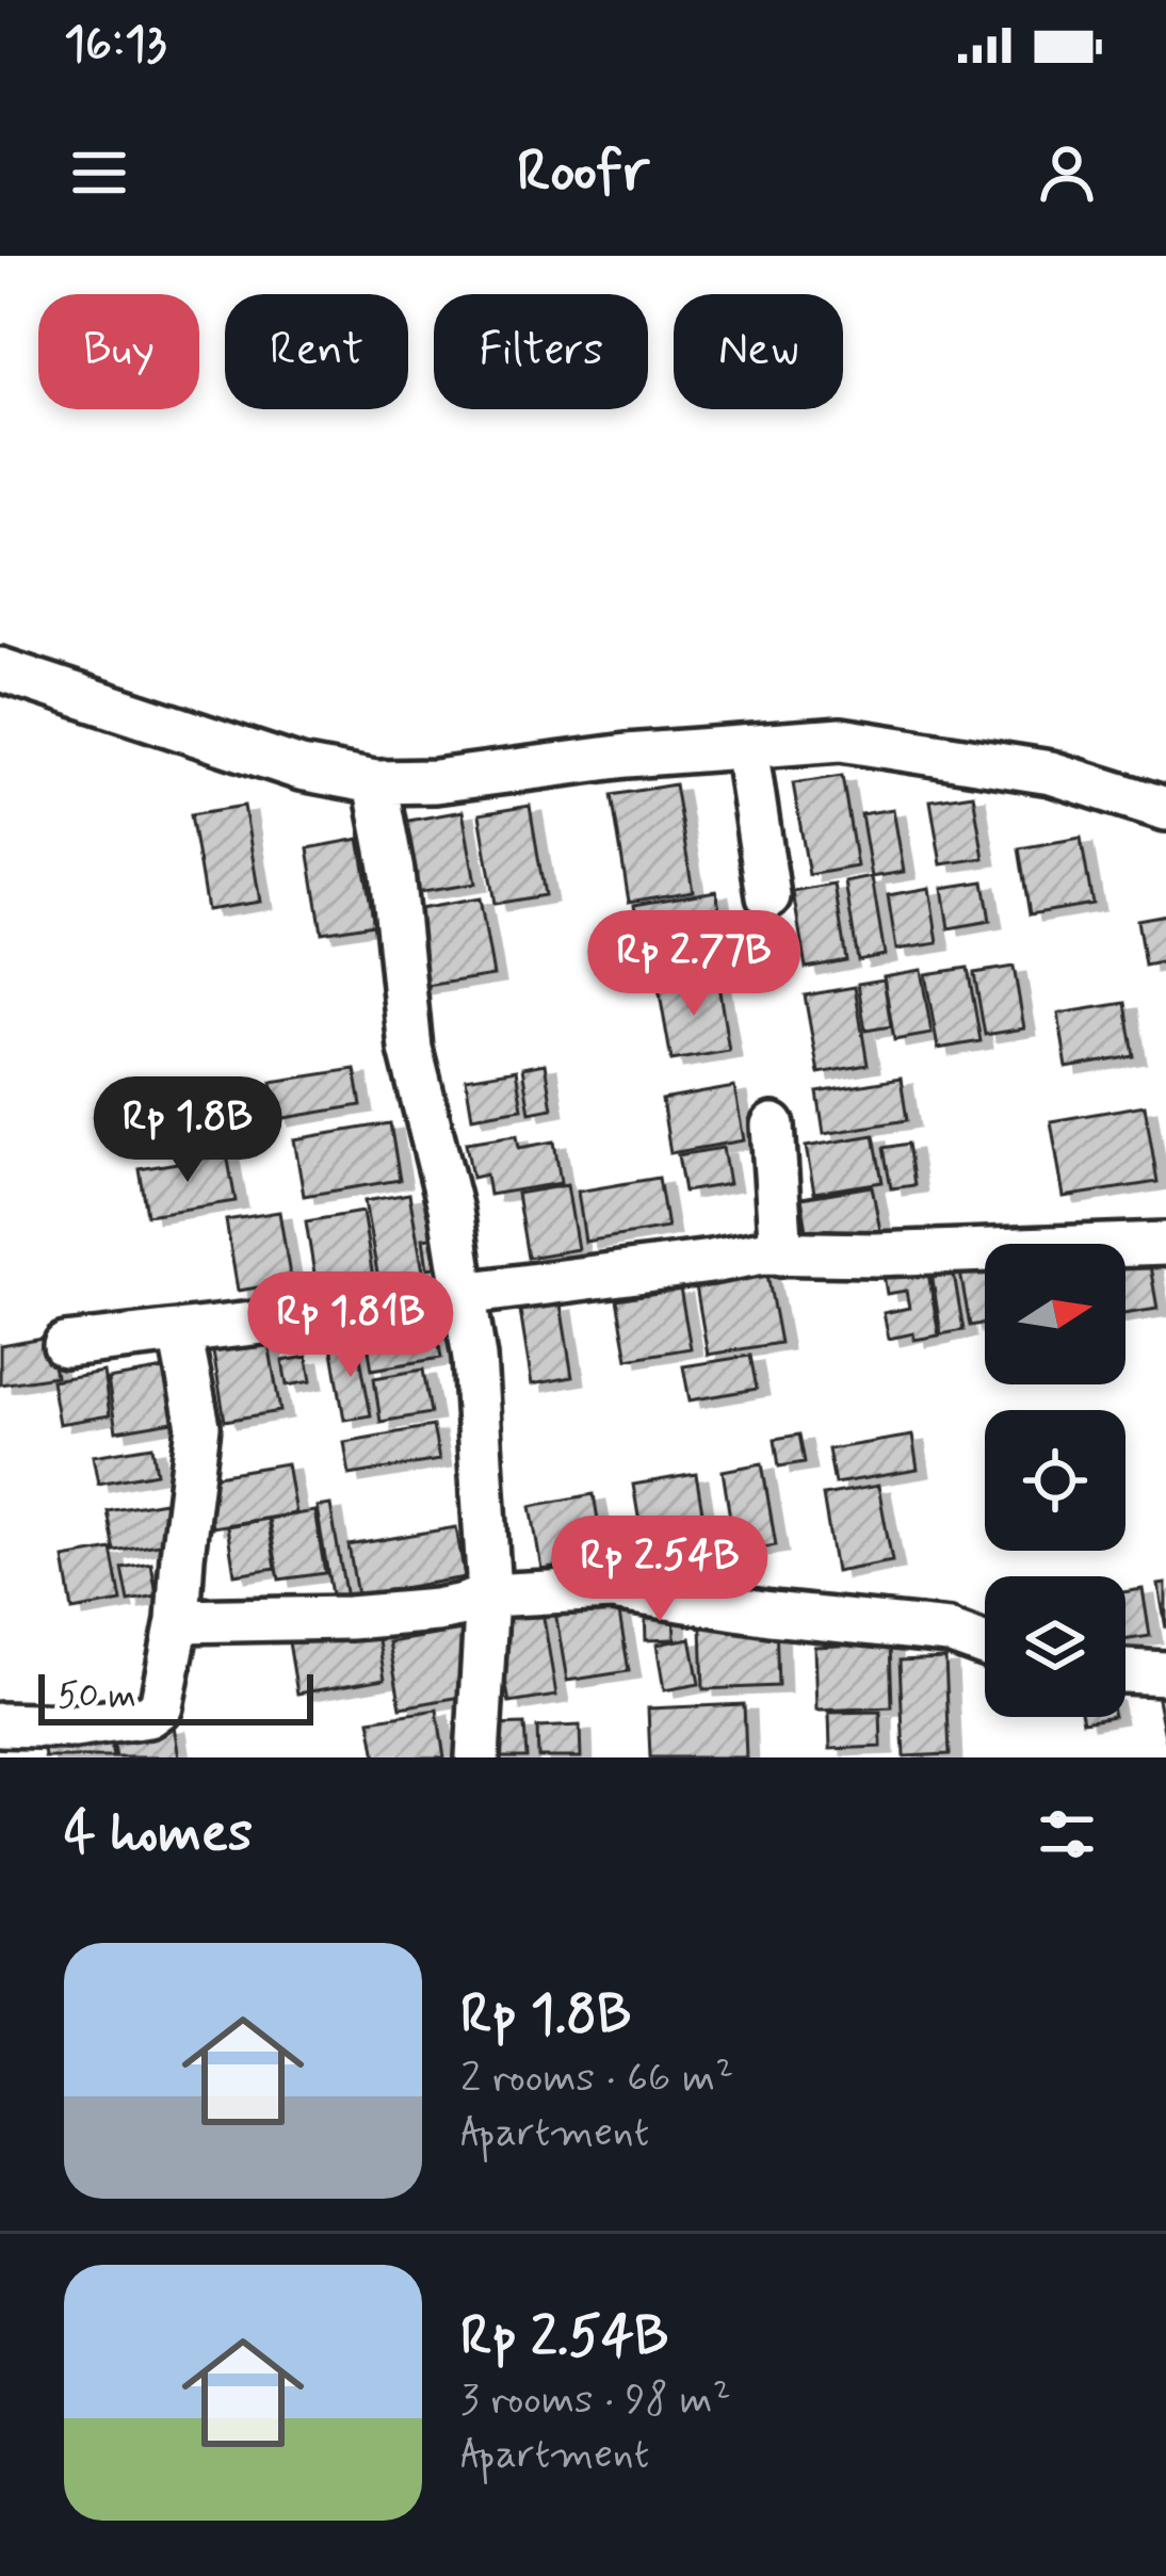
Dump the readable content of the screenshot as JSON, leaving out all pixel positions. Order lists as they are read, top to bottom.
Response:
{
  "scale_bar": "50 m",
  "north": "right",
  "page": {
    "status": "16:13",
    "header": "Roofr",
    "chip": [
      "Buy",
      "Rent",
      "Filters",
      "New"
    ],
    "price": [
      "Rp 2.77B",
      "Rp 1.8B",
      "Rp 1.81B",
      "Rp 2.54B"
    ],
    "scale": "50 m",
    "heading": "4 homes",
    "list": [
      {
        "name": "Rp 1.8B",
        "note": "2 rooms · 66 m² · Apartment"
      },
      {
        "name": "Rp 2.54B",
        "note": "3 rooms · 98 m² · Apartment"
      }
    ]
  }
}
